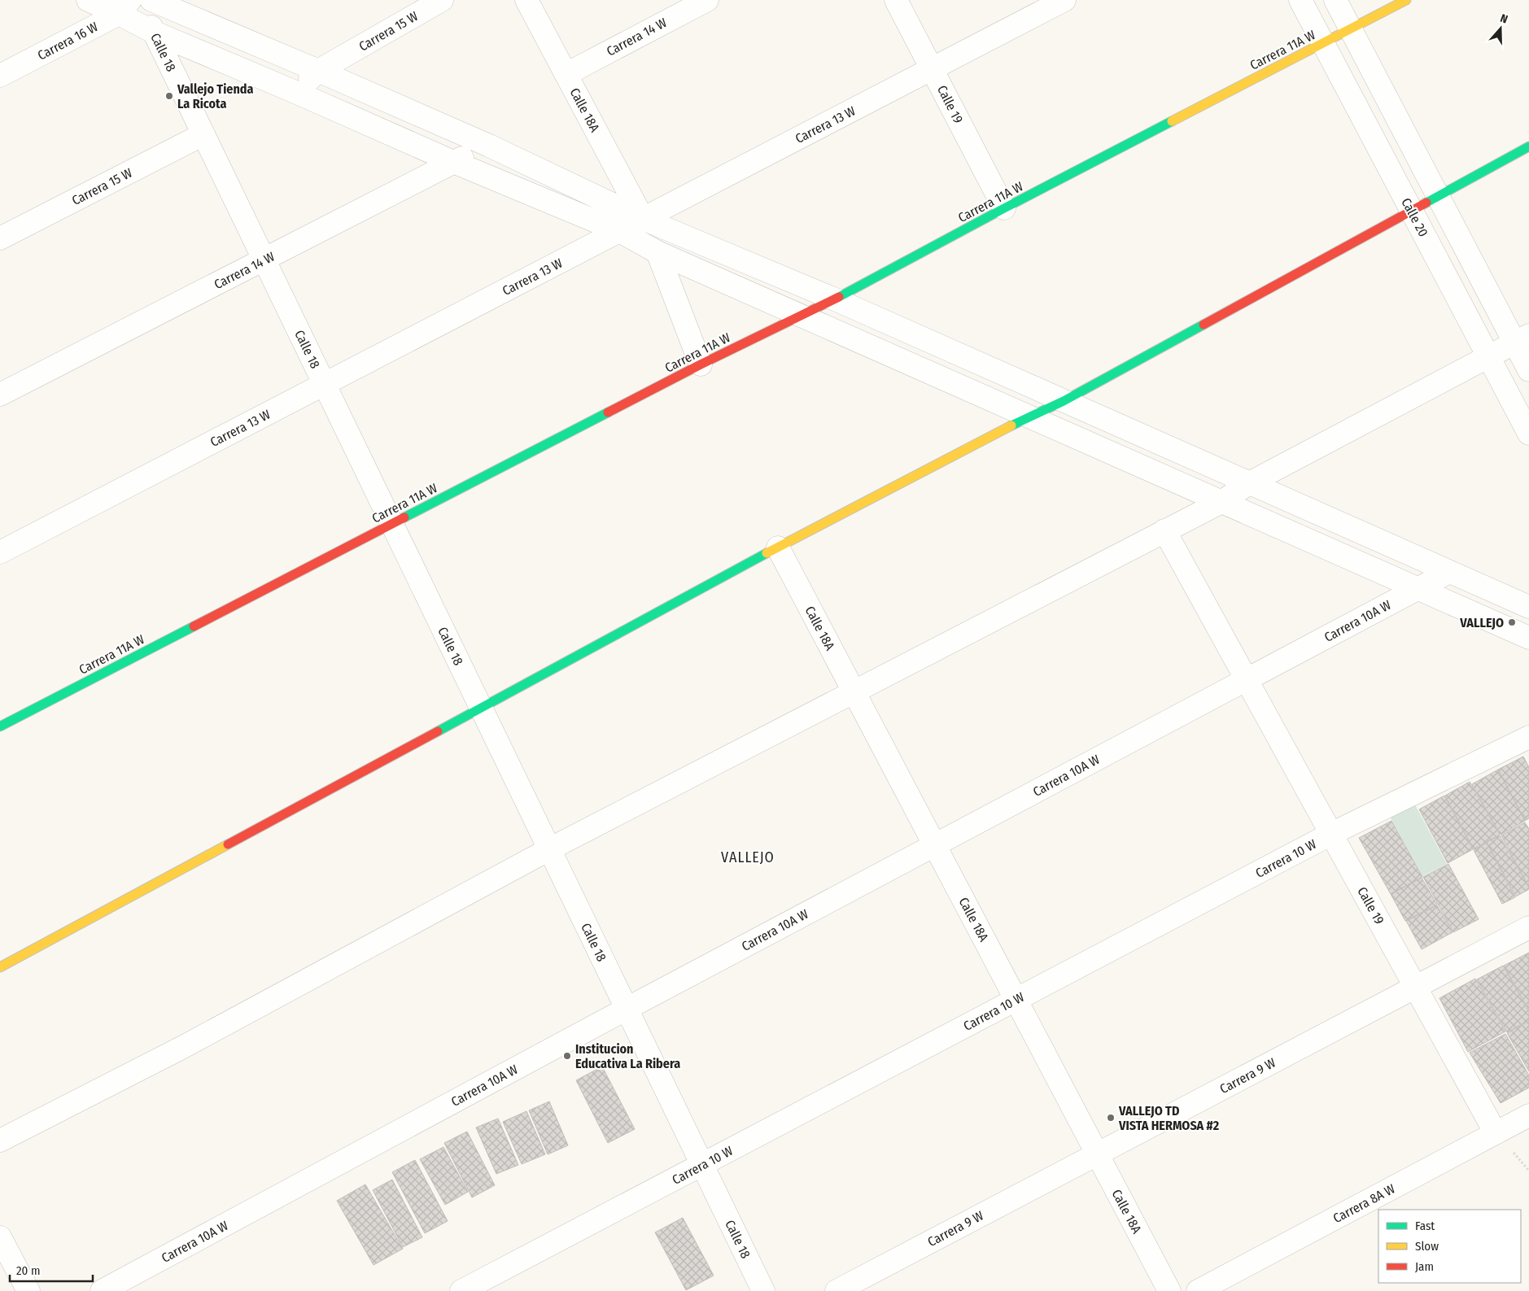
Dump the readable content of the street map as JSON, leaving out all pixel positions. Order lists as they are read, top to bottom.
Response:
{
  "streets": {
    "street": [
      "Carrera 15 W",
      "Carrera 14 W",
      "Carrera 16 W",
      "Carrera 11A W",
      "Calle 18",
      "Calle 19",
      "Calle 18A",
      "Carrera 13 W",
      "Calle 20",
      "Carrera 10A W",
      "Carrera 10 W",
      "Carrera 9 W",
      "Carrera 8A W"
    ]
  },
  "crossings": [
    ["Carrera 15 W", "Calle 18"],
    ["Carrera 14 W", "Calle 18"],
    ["Carrera 14 W", "Calle 18A"],
    ["Carrera 11A W", "Calle 18"],
    ["Carrera 11A W", "Calle 19"],
    ["Carrera 11A W", "Calle 20"],
    ["Calle 18", "Carrera 13 W"],
    ["Calle 18", "Carrera 10A W"],
    ["Calle 18", "Carrera 10 W"],
    ["Calle 19", "Carrera 13 W"],
    ["Calle 19", "Carrera 10A W"],
    ["Calle 19", "Carrera 10 W"],
    ["Calle 19", "Carrera 9 W"],
    ["Calle 19", "Carrera 8A W"],
    ["Calle 18A", "Carrera 13 W"],
    ["Calle 18A", "Carrera 10A W"],
    ["Calle 18A", "Carrera 10 W"],
    ["Calle 18A", "Carrera 9 W"]
  ],
  "districts": ["VALLEJO"],
  "places": [
    "Vallejo Tienda La Ricota",
    "VALLEJO",
    "Institucion Educativa La Ribera",
    "VALLEJO TD VISTA HERMOSA #2"
  ],
  "legend": ["Fast", "Slow", "Jam"],
  "scale_bar": "20 m",
  "north": "top"
}
